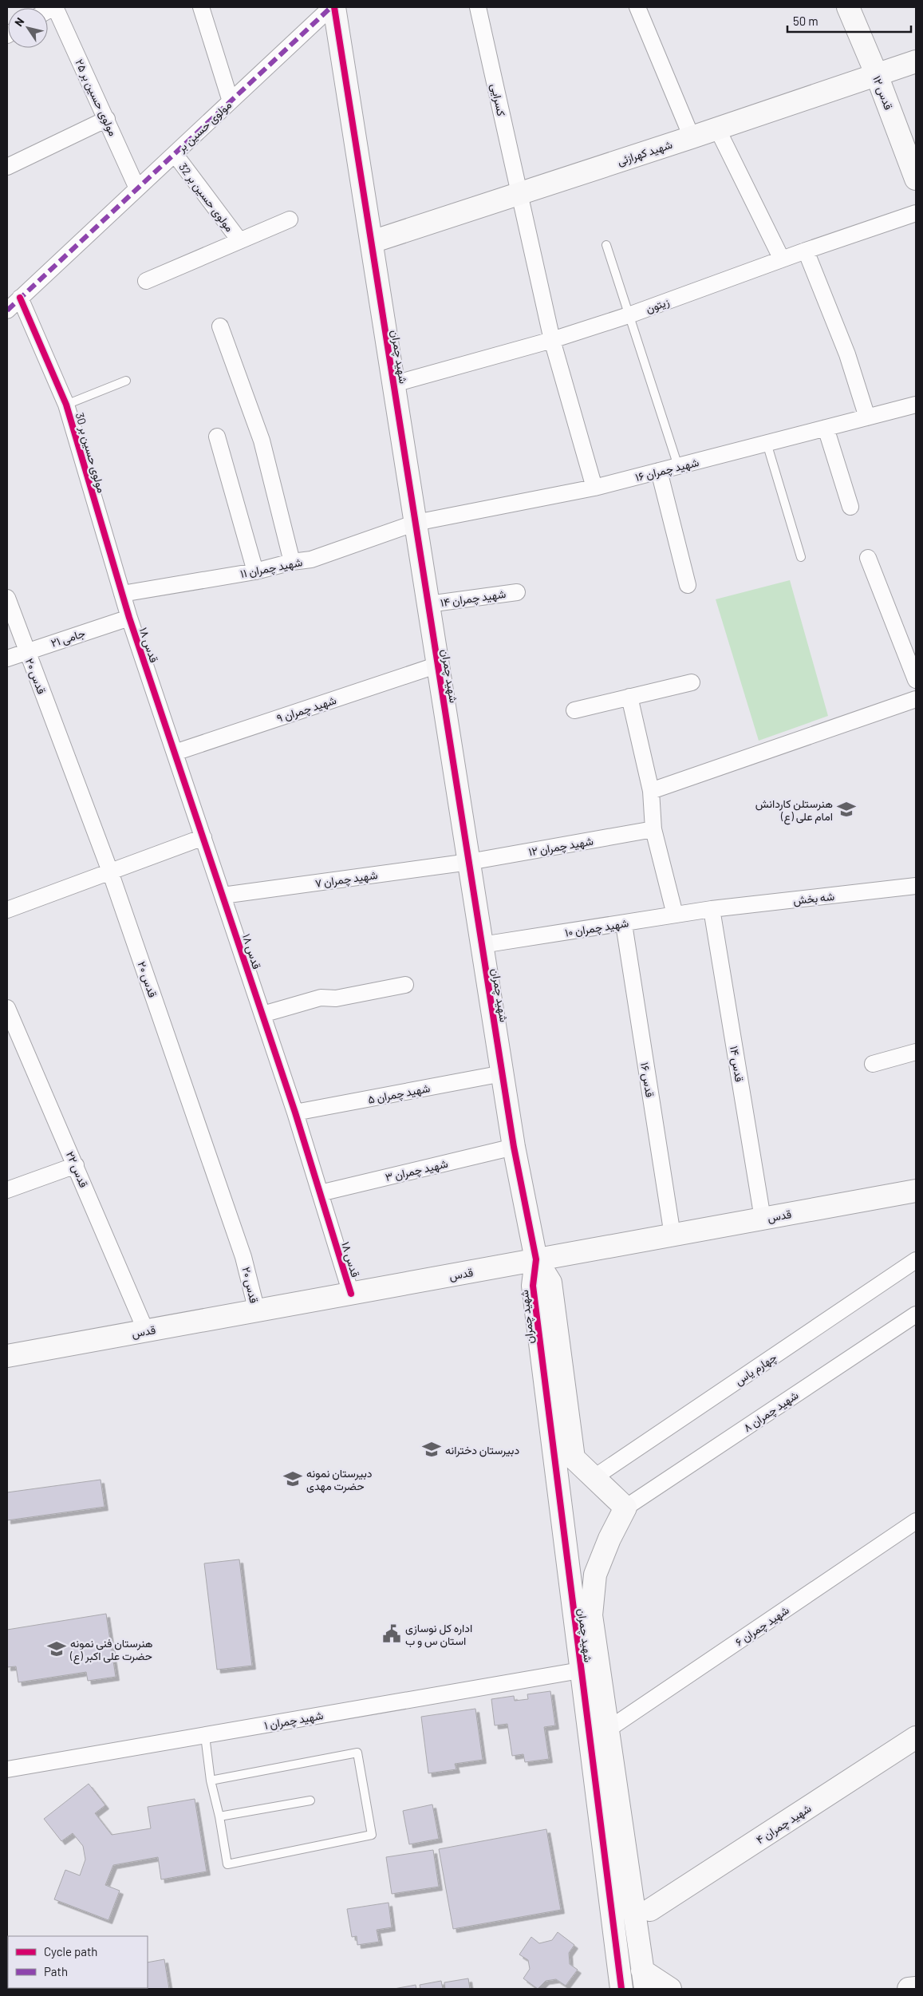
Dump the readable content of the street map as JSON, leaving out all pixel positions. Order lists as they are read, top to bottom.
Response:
{
  "streets": {
    "street": [
      "قدس ۱۲",
      "مولوی حسین بر ۲۵",
      "کسرایی",
      "مولوی حسین بر",
      "شهید کهرازئی",
      "مولوی حسین بر 32",
      "زیتون",
      "شهید چمران",
      "مولوی حسین بر 30",
      "شهید چمران ۱۶",
      "شهید چمران ۱۱",
      "شهید چمران ۱۴",
      "جامی ۲۱",
      "قدس ۱۸",
      "قدس ۲۰",
      "شهید چمران ۹",
      "شهید چمران ۱۲",
      "شهید چمران ۷",
      "شه بخش",
      "شهید چمران ۱۰",
      "قدس ۱۴",
      "قدس ۱۶",
      "شهید چمران ۵",
      "قدس ۲۲",
      "شهید چمران ۳",
      "قدس",
      "چهارم یاس",
      "شهید چمران ۸",
      "شهید چمران ۶",
      "شهید چمران ۱",
      "شهید چمران ۴"
    ]
  },
  "crossings": [
    ["قدس ۱۲", "شهید کهرازئی"],
    ["مولوی حسین بر ۲۵", "مولوی حسین بر"],
    ["کسرایی", "شهید کهرازئی"],
    ["کسرایی", "زیتون"],
    ["کسرایی", "شهید چمران ۱۶"],
    ["مولوی حسین بر", "مولوی حسین بر 32"],
    ["مولوی حسین بر", "مولوی حسین بر 30"],
    ["شهید کهرازئی", "شهید چمران"],
    ["زیتون", "شهید چمران"],
    ["شهید چمران", "شهید چمران ۱۶"],
    ["شهید چمران", "شهید چمران ۱۱"],
    ["شهید چمران", "شهید چمران ۱۴"],
    ["شهید چمران", "شهید چمران ۹"],
    ["شهید چمران", "شهید چمران ۱۲"],
    ["شهید چمران", "شهید چمران ۷"],
    ["شهید چمران", "شهید چمران ۱۰"],
    ["شهید چمران", "شهید چمران ۵"],
    ["شهید چمران", "شهید چمران ۳"],
    ["شهید چمران", "قدس"],
    ["شهید چمران", "چهارم یاس"],
    ["شهید چمران", "شهید چمران ۸"],
    ["شهید چمران", "شهید چمران ۶"],
    ["شهید چمران", "شهید چمران ۱"],
    ["مولوی حسین بر 30", "شهید چمران ۱۱"],
    ["مولوی حسین بر 30", "جامی ۲۱"],
    ["مولوی حسین بر 30", "قدس ۱۸"],
    ["شهید چمران ۱۶", "شهید چمران ۱۱"],
    ["جامی ۲۱", "قدس ۱۸"],
    ["جامی ۲۱", "قدس ۲۰"],
    ["قدس ۱۸", "شهید چمران ۹"],
    ["قدس ۱۸", "شهید چمران ۷"],
    ["قدس ۱۸", "شهید چمران ۵"],
    ["قدس ۱۸", "شهید چمران ۳"],
    ["قدس ۱۸", "قدس"],
    ["قدس ۲۰", "قدس"],
    ["شهید چمران ۱۲", "شهید چمران ۷"],
    ["شه بخش", "شهید چمران ۱۰"],
    ["شه بخش", "قدس ۱۴"],
    ["شهید چمران ۱۰", "قدس ۱۴"],
    ["شهید چمران ۱۰", "قدس ۱۶"],
    ["قدس ۱۴", "قدس"],
    ["قدس ۱۶", "قدس"],
    ["قدس ۲۲", "قدس"]
  ],
  "places": {
    "school or university": [
      "هنرستلن کاردانش امام علی (ع)",
      "دبیرستان دخترانه",
      "دبیرستان نمونه حضرت مهدی",
      "هنرستان فنی نمونه حضرت علی اکبر (ع)"
    ],
    "public building": ["اداره کل نوسازی استان س و ب"]
  },
  "legend": ["Cycle path", "Path"],
  "scale_bar": "50 m",
  "north": "top left"
}
